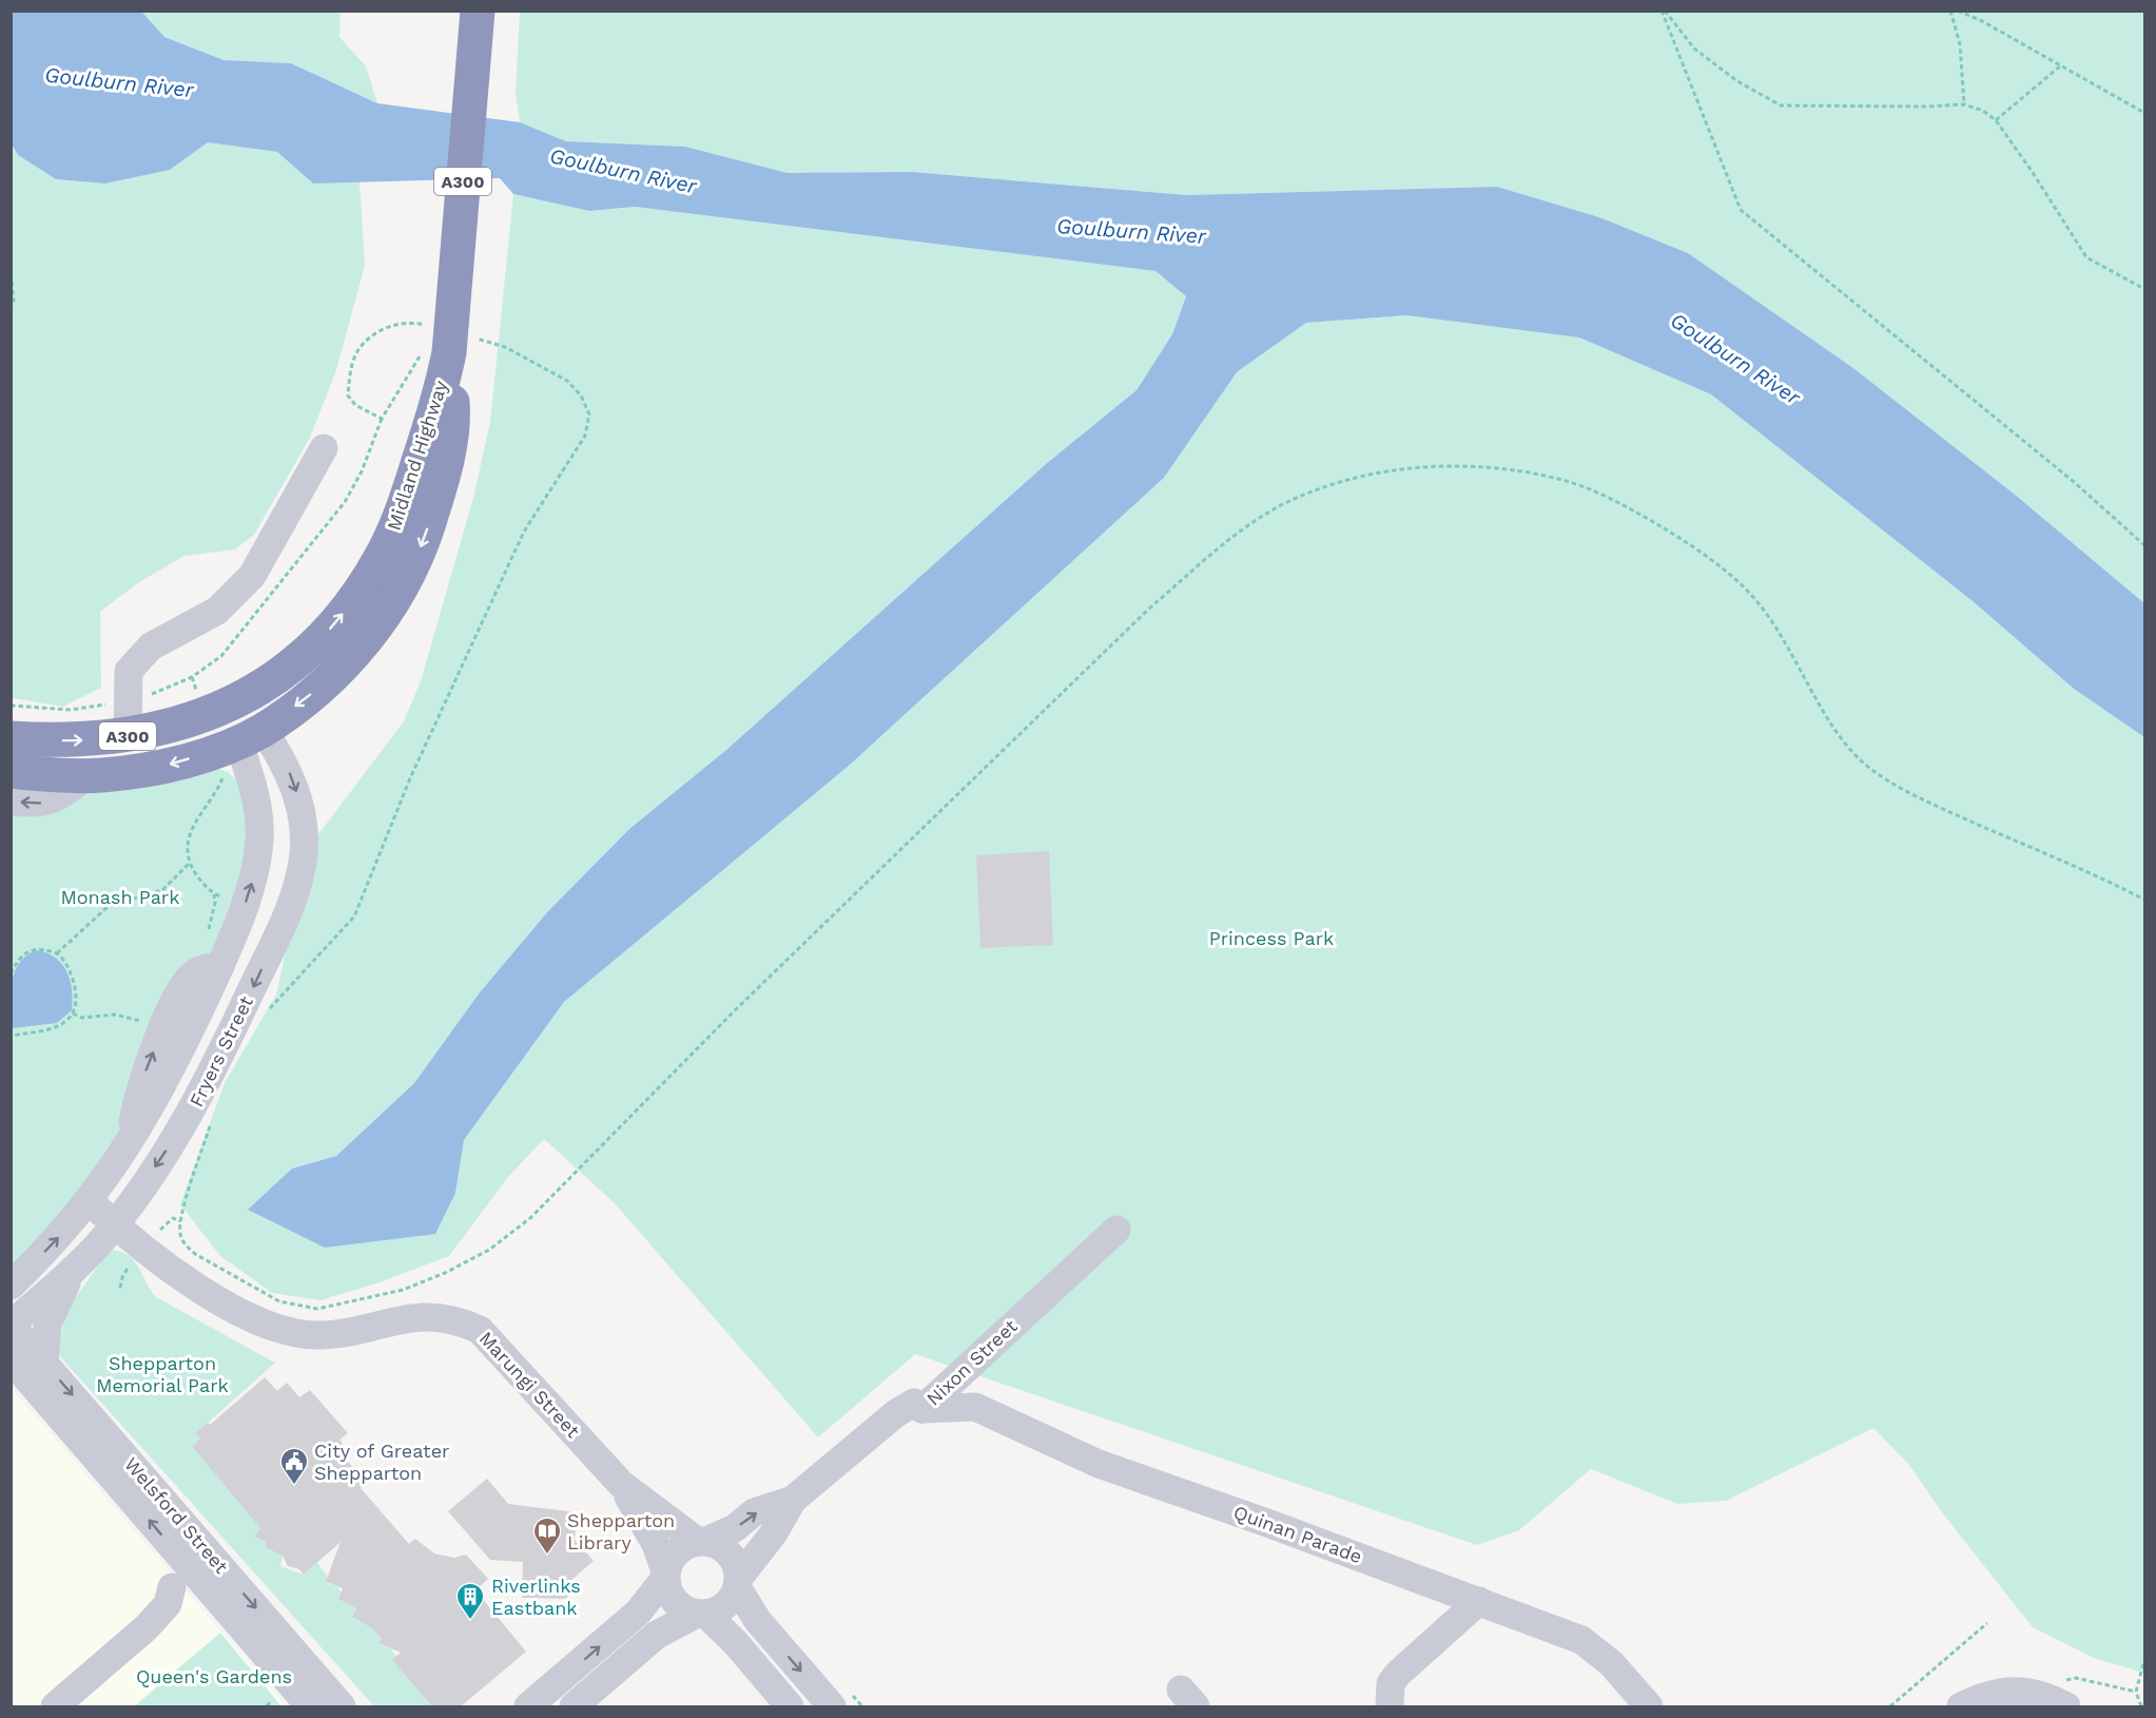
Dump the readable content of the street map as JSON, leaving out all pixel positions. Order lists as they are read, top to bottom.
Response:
{
  "streets": {
    "highway": ["A300", "Midland Highway"],
    "street": [
      "Fryers Street",
      "Nixon Street",
      "Marungi Street",
      "Welsford Street",
      "Quinan Parade"
    ]
  },
  "crossings": [
    ["A300", "Midland Highway"],
    ["Midland Highway", "Fryers Street"],
    ["Fryers Street", "Marungi Street"],
    ["Fryers Street", "Welsford Street"],
    ["Nixon Street", "Marungi Street"],
    ["Nixon Street", "Quinan Parade"]
  ],
  "water": ["Goulburn River"],
  "parks": [
    "Monash Park",
    "Princess Park",
    "Shepparton Memorial Park",
    "Queen's Gardens"
  ],
  "places": {
    "public building": ["City of Greater Shepparton"],
    "library": ["Shepparton Library"],
    "building": ["Riverlinks Eastbank"]
  }
}
